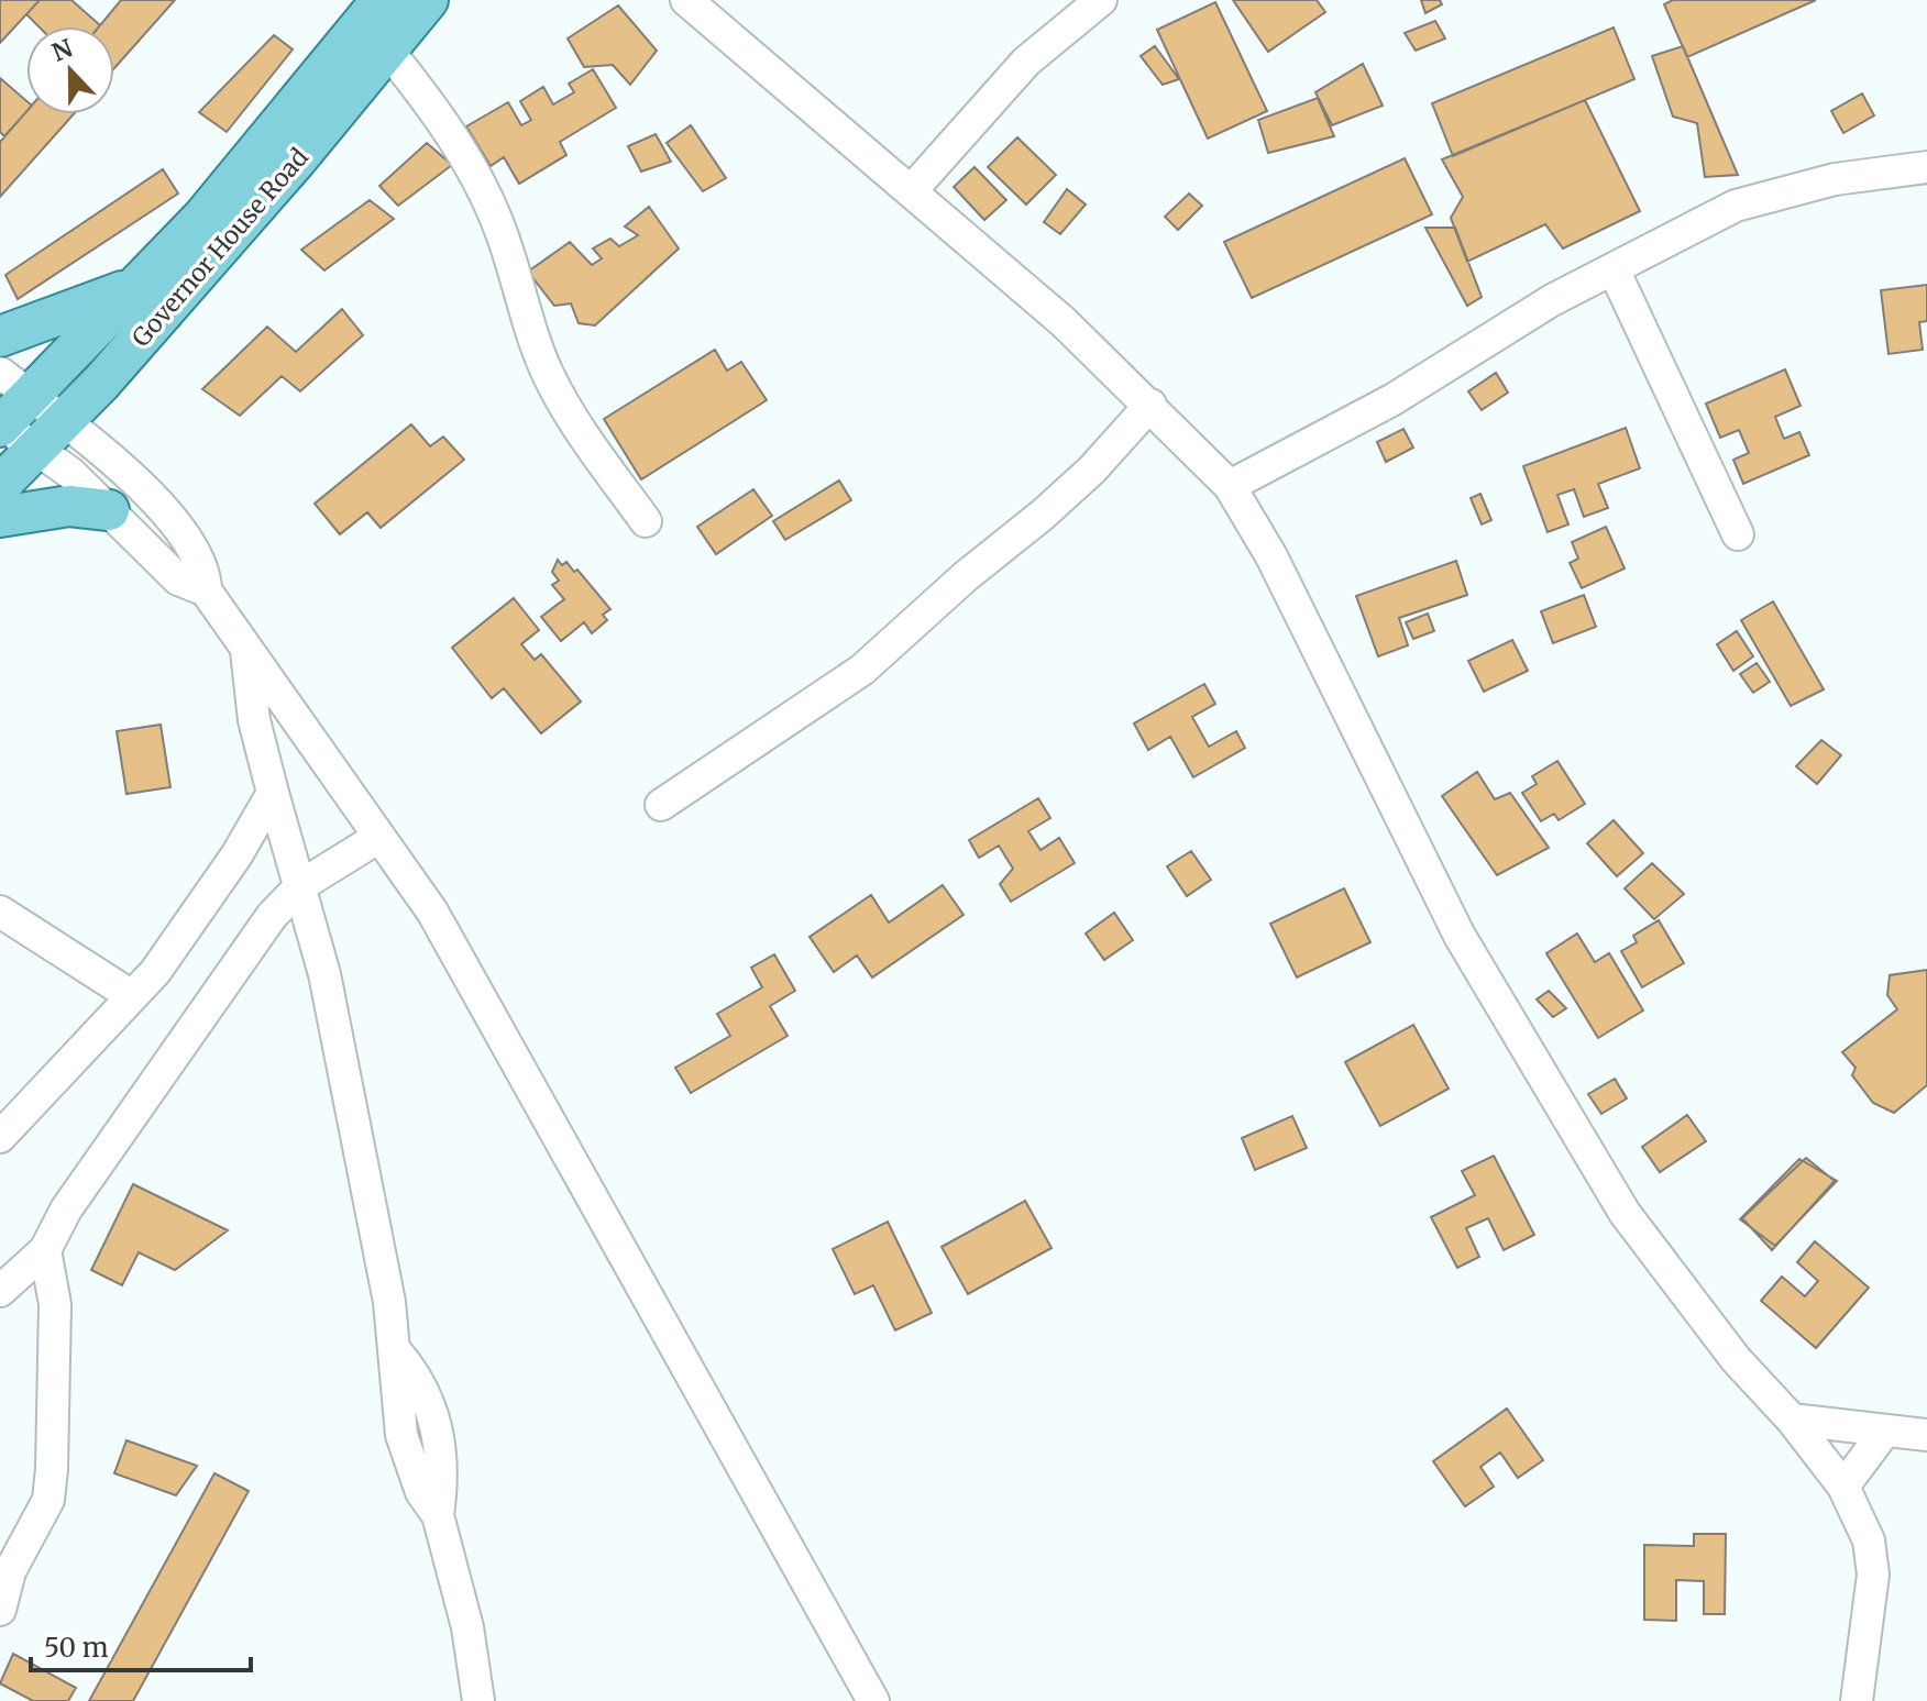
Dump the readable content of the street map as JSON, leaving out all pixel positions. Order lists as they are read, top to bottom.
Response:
{
  "streets": {
    "main road": ["Governor House Road"]
  },
  "scale_bar": "50 m",
  "north": "top"
}
